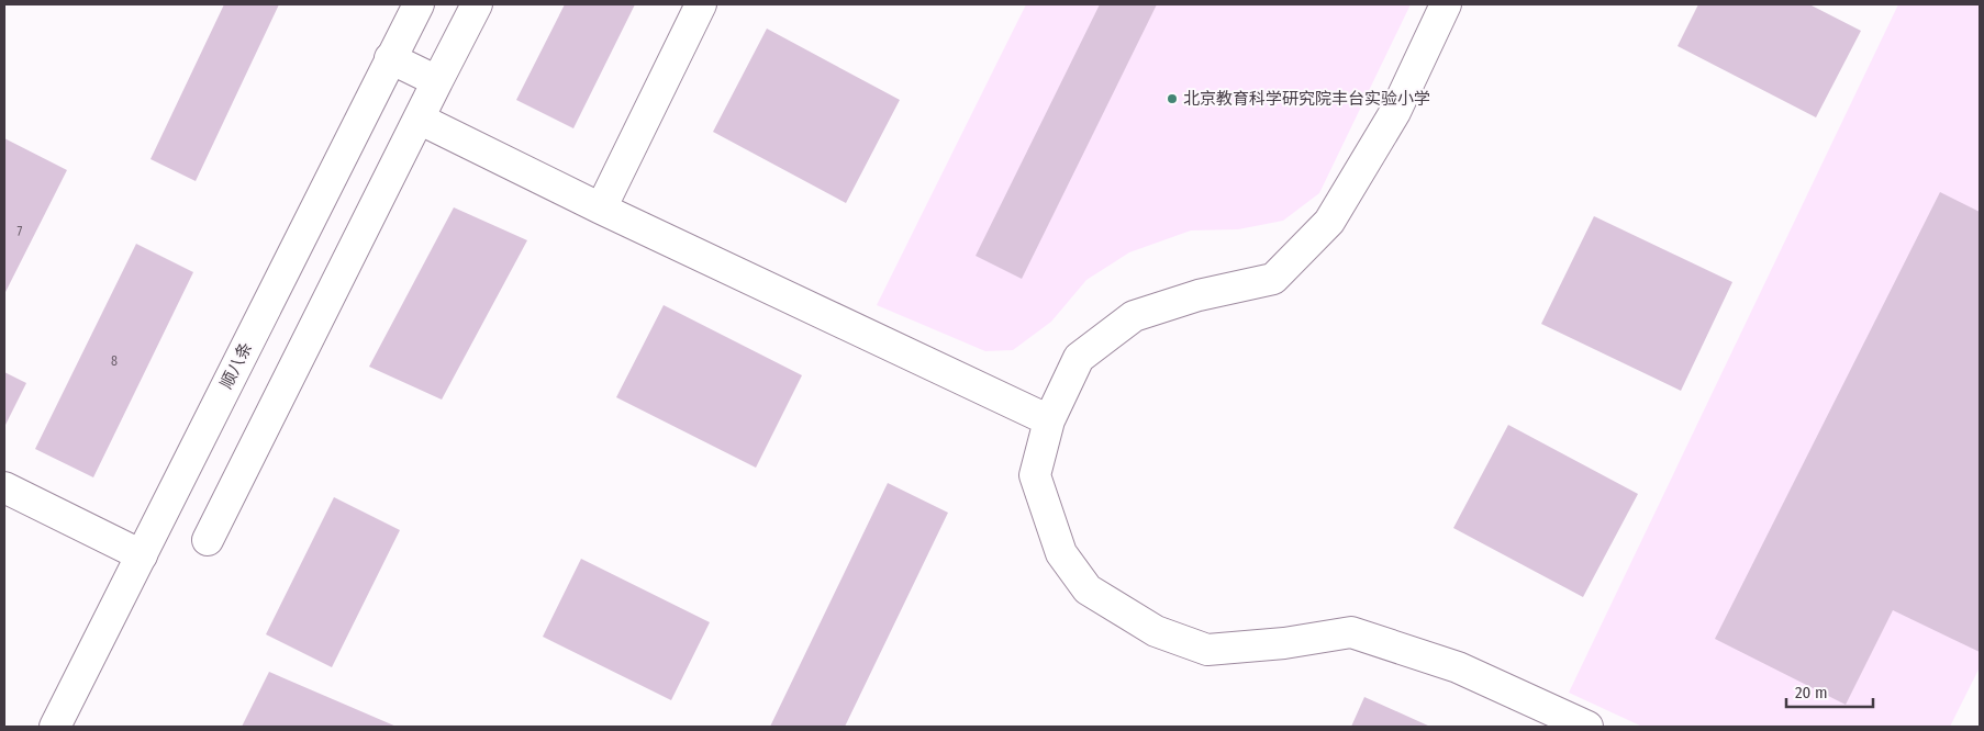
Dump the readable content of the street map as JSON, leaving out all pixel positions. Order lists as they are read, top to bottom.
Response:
{
  "streets": {
    "street": ["顺八条"]
  },
  "places": ["北京教育科学研究院丰台实验小学"],
  "house_numbers": ["7", "8"],
  "scale_bar": "20 m"
}
